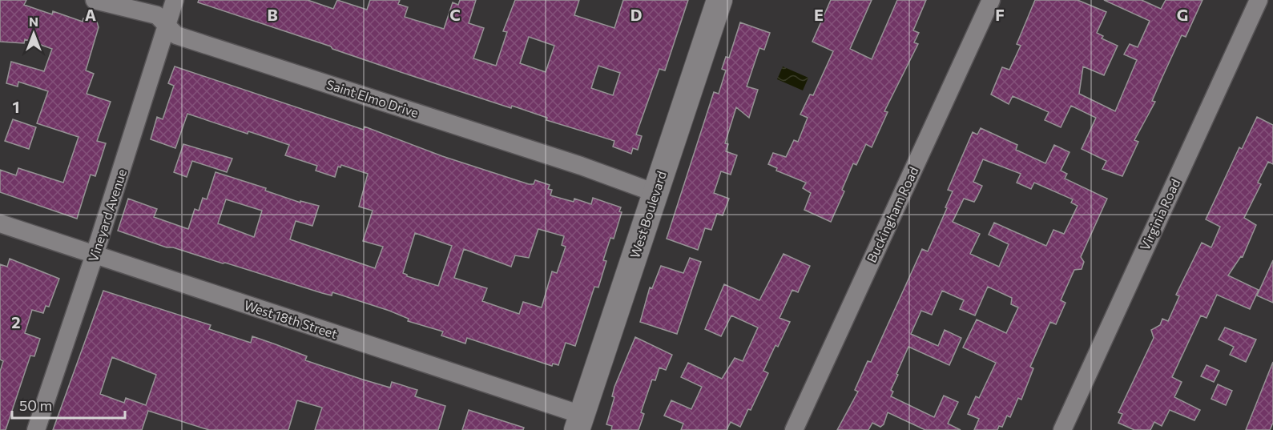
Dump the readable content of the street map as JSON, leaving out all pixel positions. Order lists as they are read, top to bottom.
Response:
{
  "streets": {
    "street": [
      "Saint Elmo Drive",
      "West Boulevard",
      "Buckingham Road",
      "Virginia Road",
      "Vineyard Avenue",
      "West 18th Street"
    ]
  },
  "crossings": [
    ["Saint Elmo Drive", "West Boulevard"],
    ["Saint Elmo Drive", "Vineyard Avenue"],
    ["West Boulevard", "West 18th Street"],
    ["Vineyard Avenue", "West 18th Street"]
  ],
  "scale_bar": "50 m",
  "north": "top",
  "grid": {
    "columns": [
      "A",
      "B",
      "C",
      "D",
      "E",
      "F",
      "G"
    ],
    "rows": ["1", "2"]
  }
}
